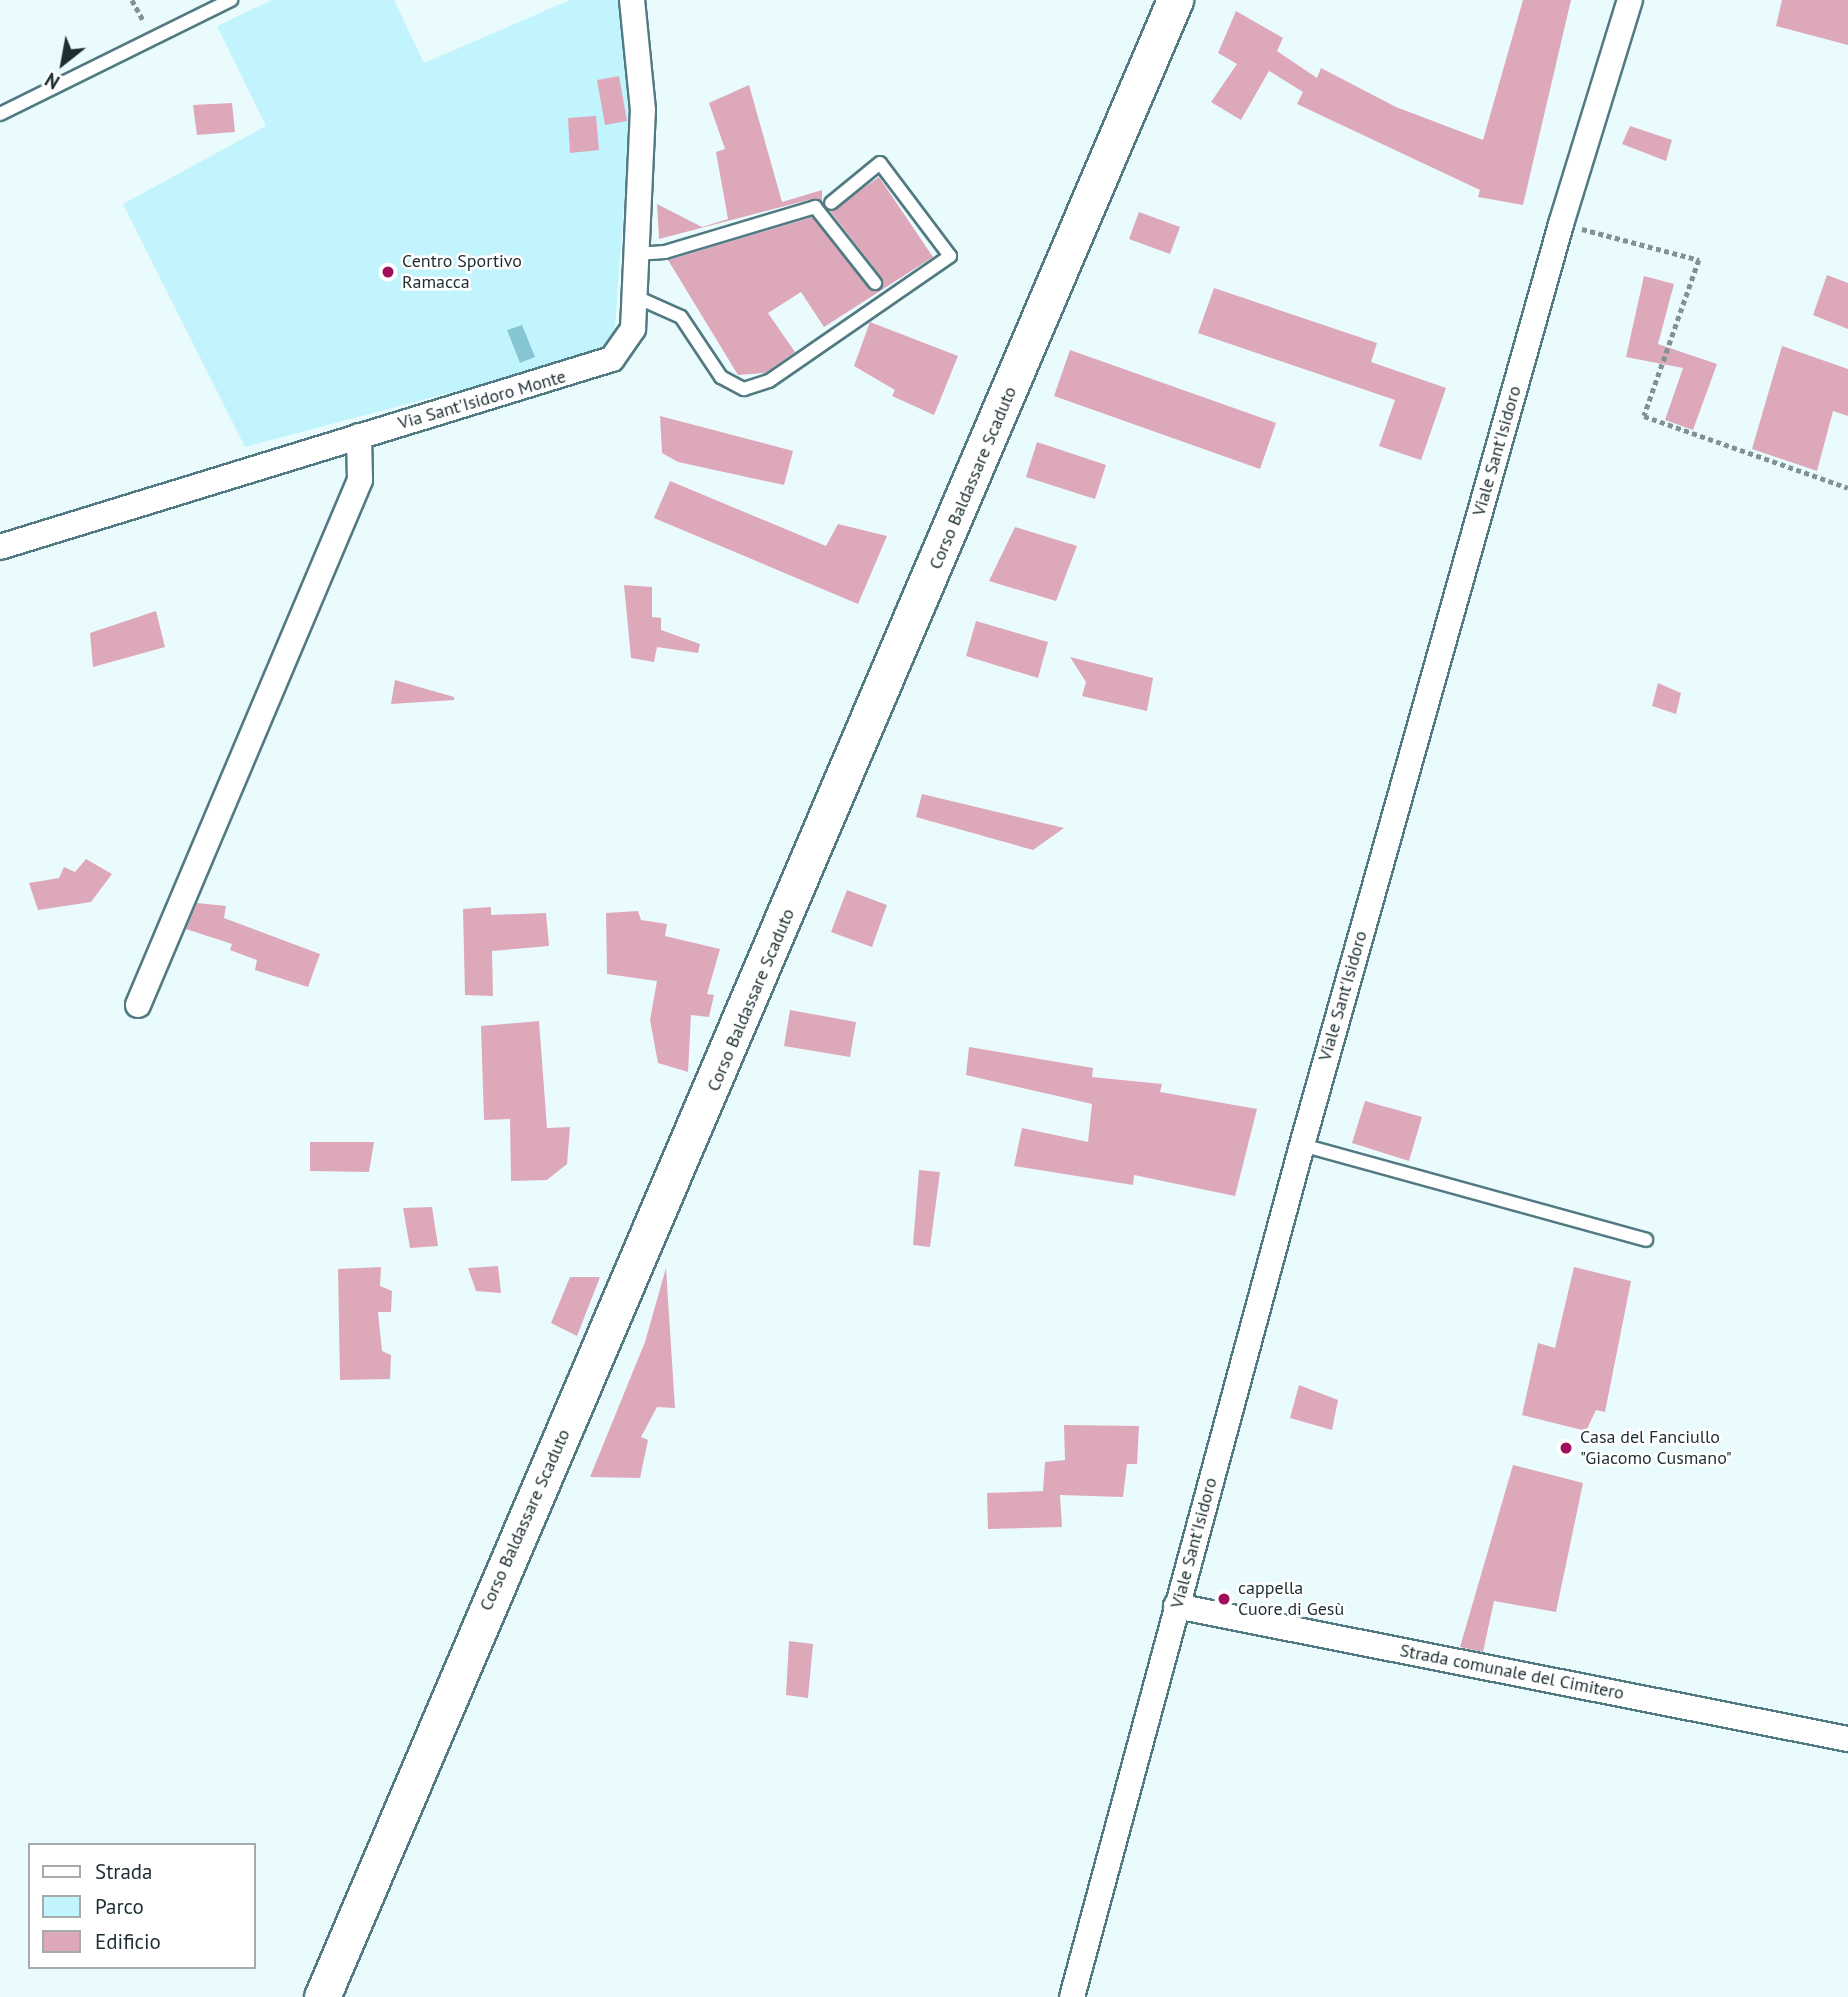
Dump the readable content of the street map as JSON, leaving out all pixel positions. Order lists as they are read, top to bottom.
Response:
{
  "streets": {
    "street": [
      "Via Sant'Isidoro Monte",
      "Viale Sant'Isidoro",
      "Corso Baldassare Scaduto",
      "Strada comunale del Cimitero"
    ]
  },
  "crossings": [
    ["Viale Sant'Isidoro", "Strada comunale del Cimitero"]
  ],
  "places": ["Centro Sportivo Ramacca", "Casa del Fanciullo \"Giacomo Cusmano\"", "cappella Cuore di Gesù"],
  "legend": ["Strada", "Parco", "Edificio"],
  "north": "bottom left"
}
